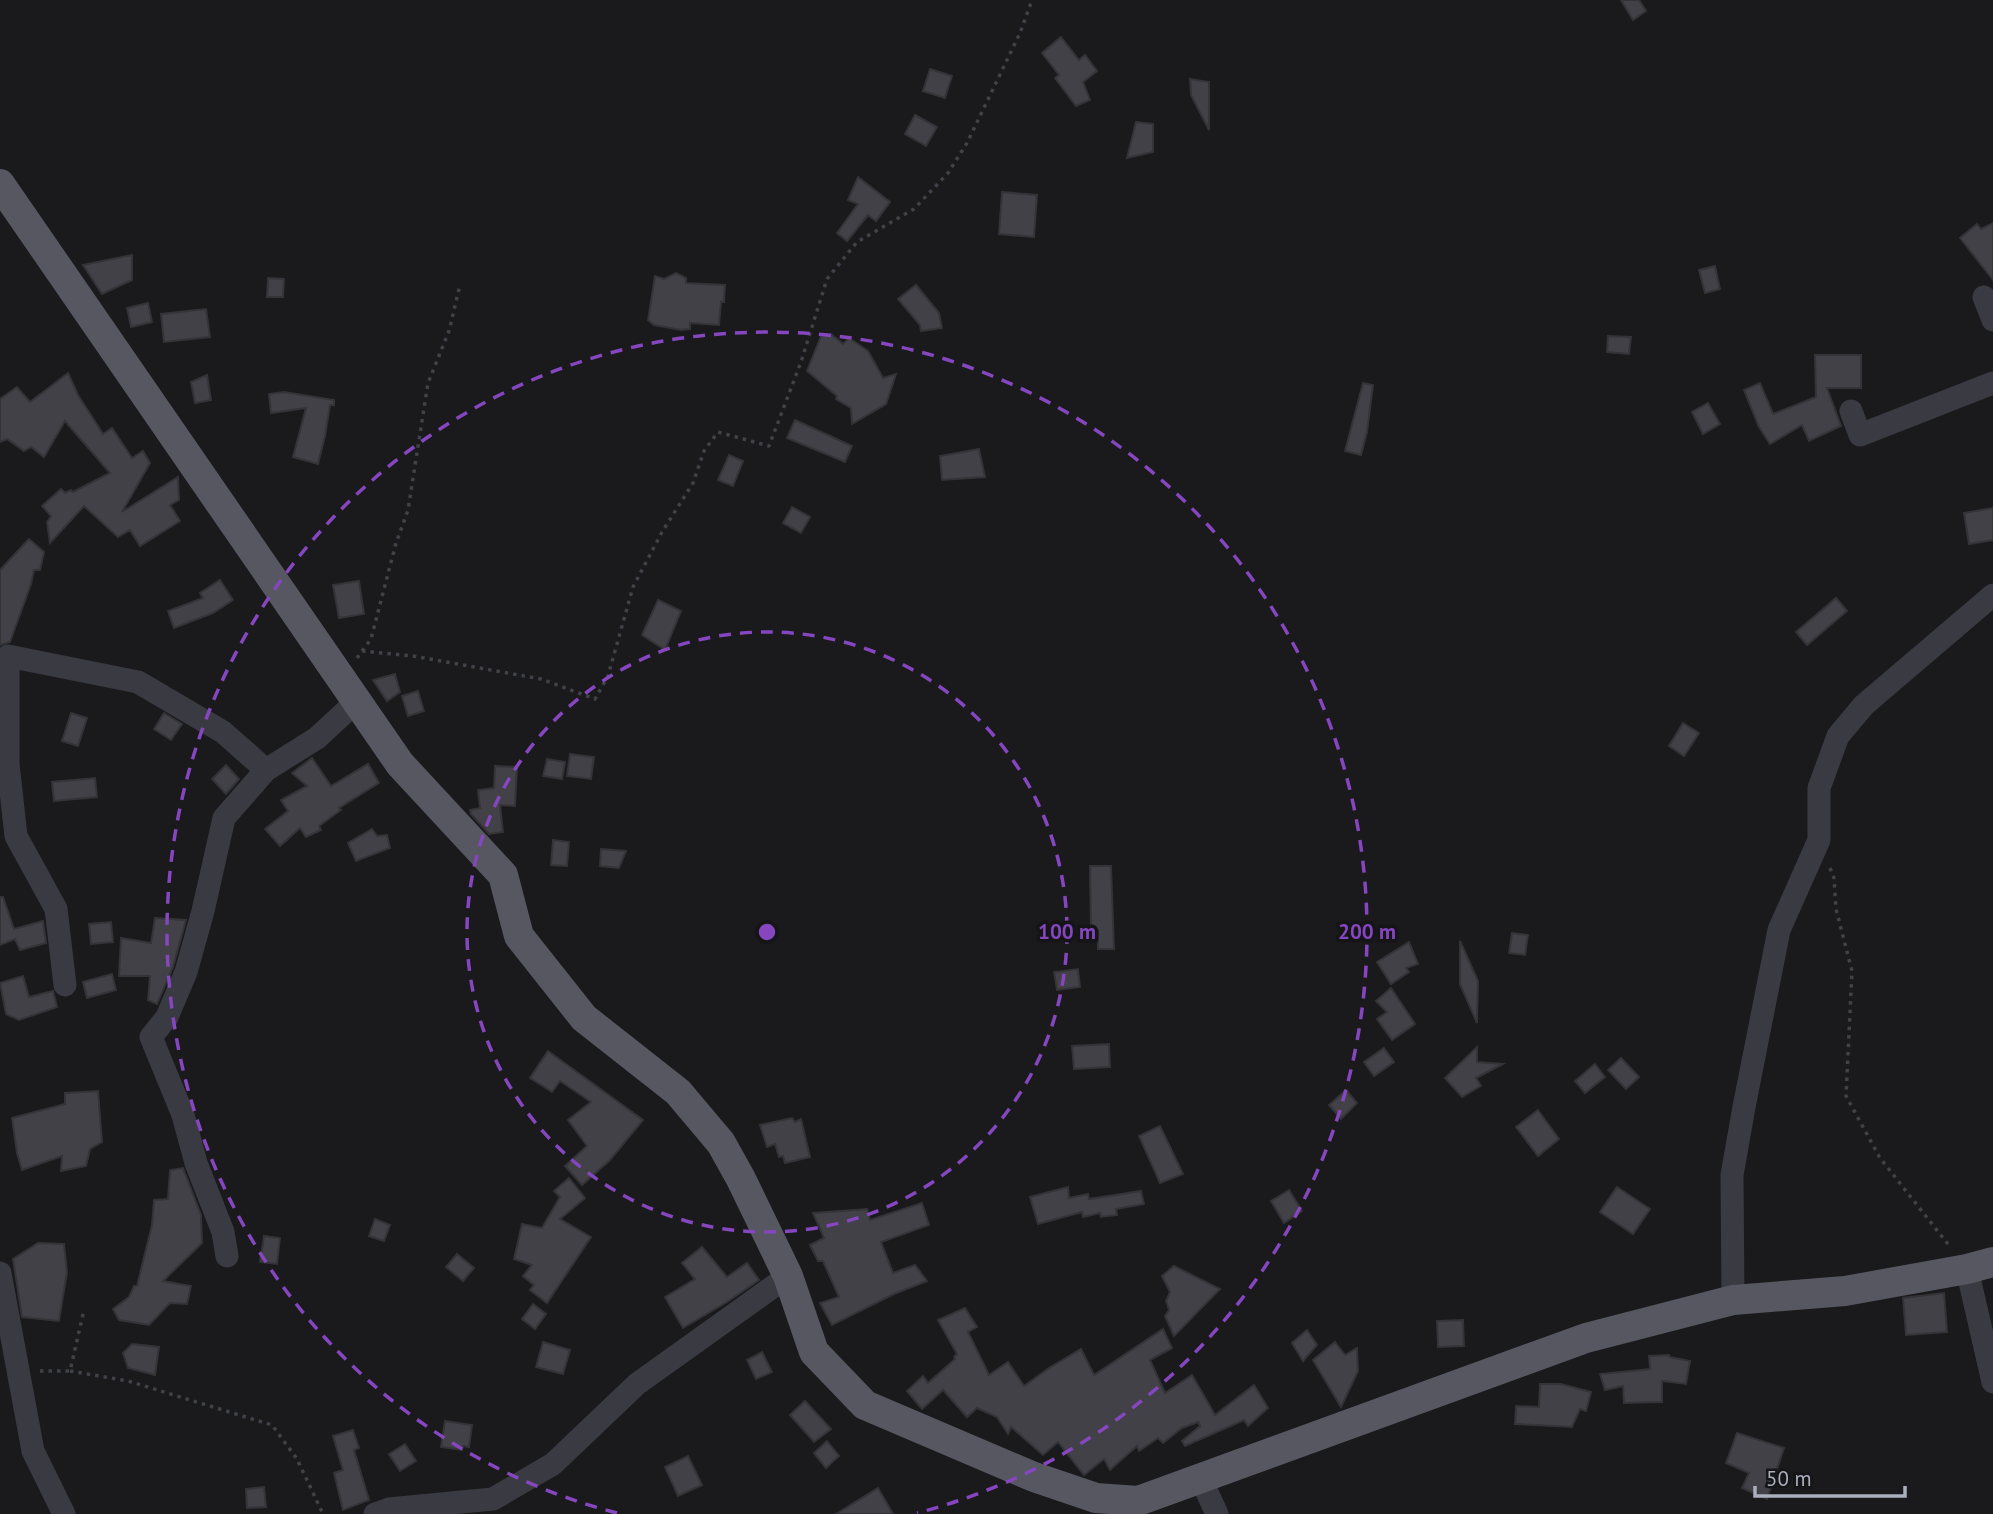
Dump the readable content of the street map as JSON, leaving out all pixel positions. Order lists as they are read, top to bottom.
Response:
{
  "scale_bar": "50 m",
  "rings": ["100 m", "200 m"]
}
